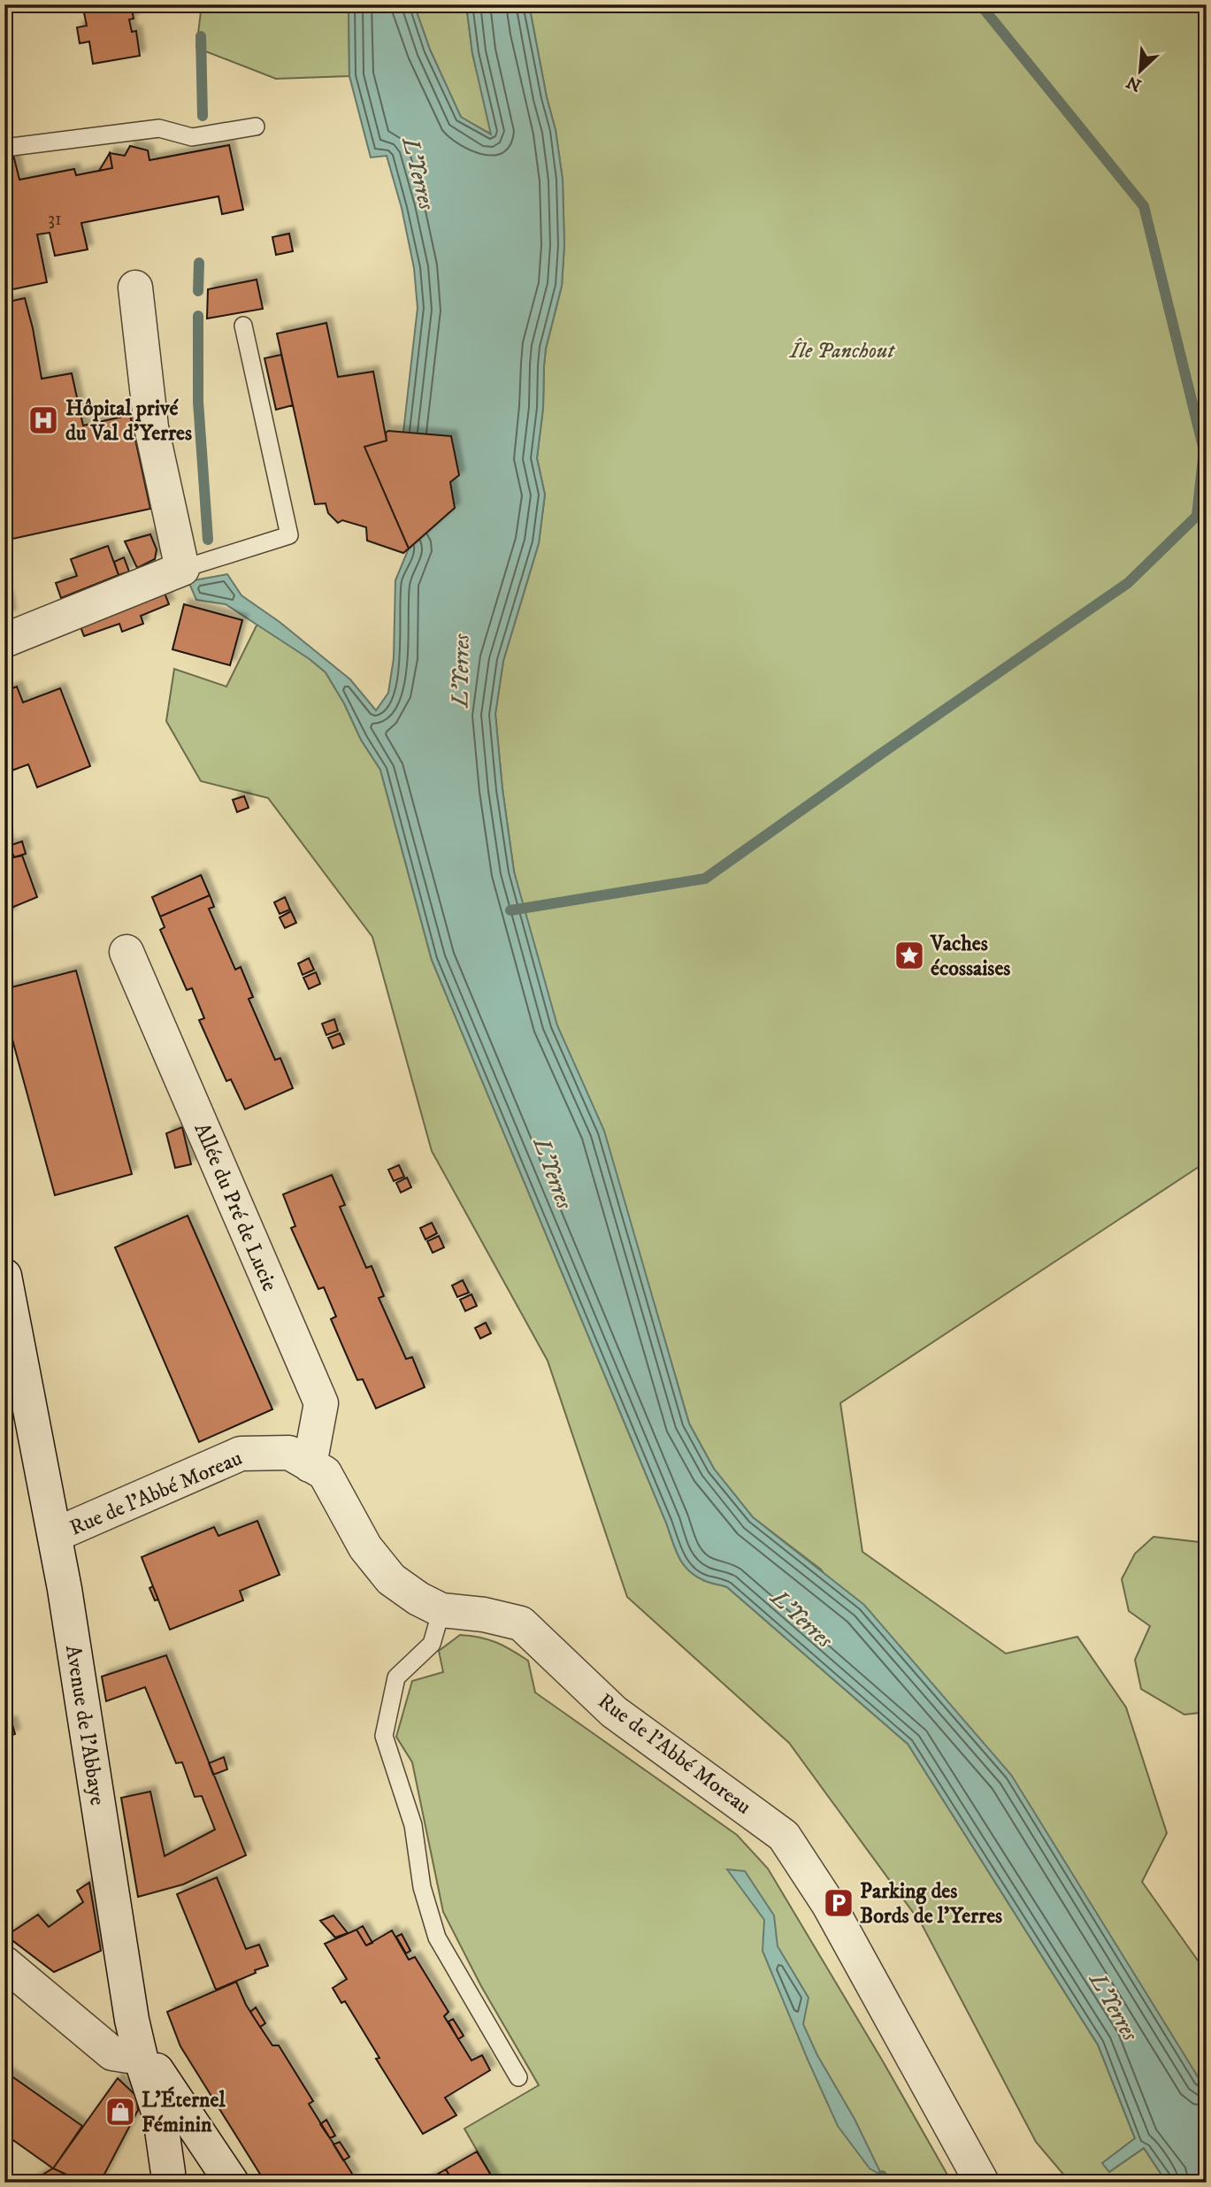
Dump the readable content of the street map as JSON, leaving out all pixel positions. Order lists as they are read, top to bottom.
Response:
{
  "streets": {
    "street": ["Allée du Pré de Lucie", "Rue de l'Abbé Moreau", "Avenue de l'Abbaye"]
  },
  "crossings": [
    ["Allée du Pré de Lucie", "Rue de l'Abbé Moreau"],
    ["Rue de l'Abbé Moreau", "Avenue de l'Abbaye"]
  ],
  "water": ["L'Yerres"],
  "parks": ["Île Panchout"],
  "places": {
    "hospital": ["Hôpital privé du Val d'Yerres"],
    "place": ["Vaches écossaises"],
    "parking": ["Parking des Bords de l'Yerres"],
    "shop": ["L'Éternel Féminin"]
  },
  "house_numbers": ["31"],
  "north": "bottom left"
}
